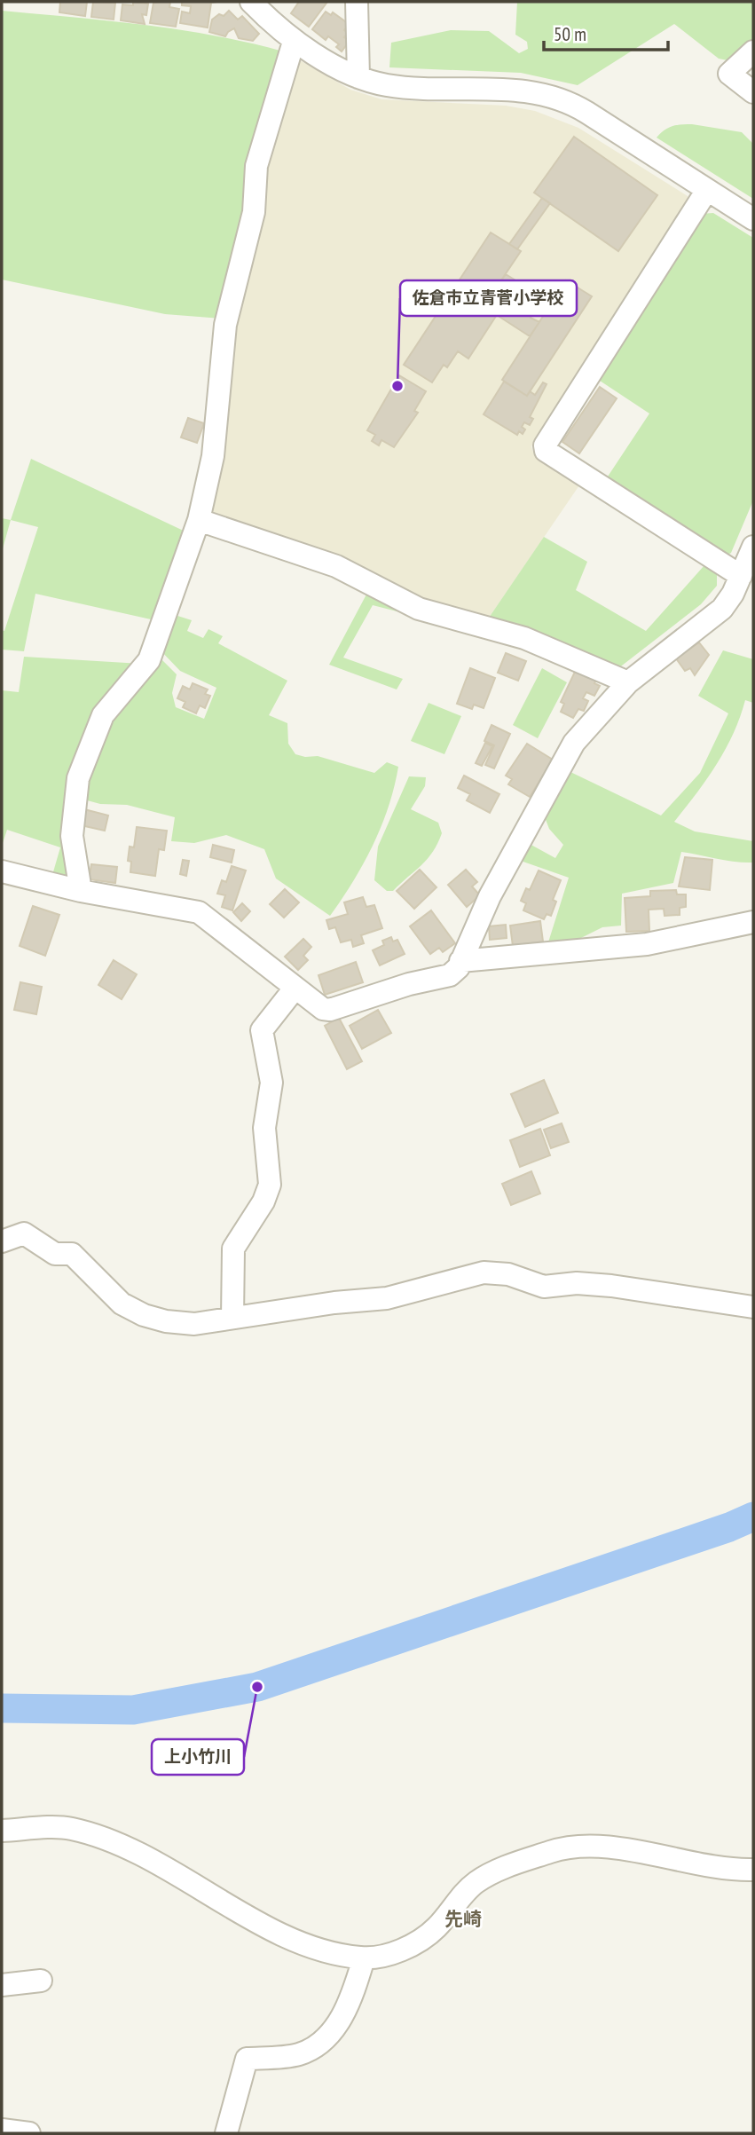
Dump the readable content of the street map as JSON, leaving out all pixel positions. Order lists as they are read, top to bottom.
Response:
{
  "districts": ["先崎"],
  "places": ["佐倉市立青菅小学校", "上小竹川"],
  "scale_bar": "50 m"
}
